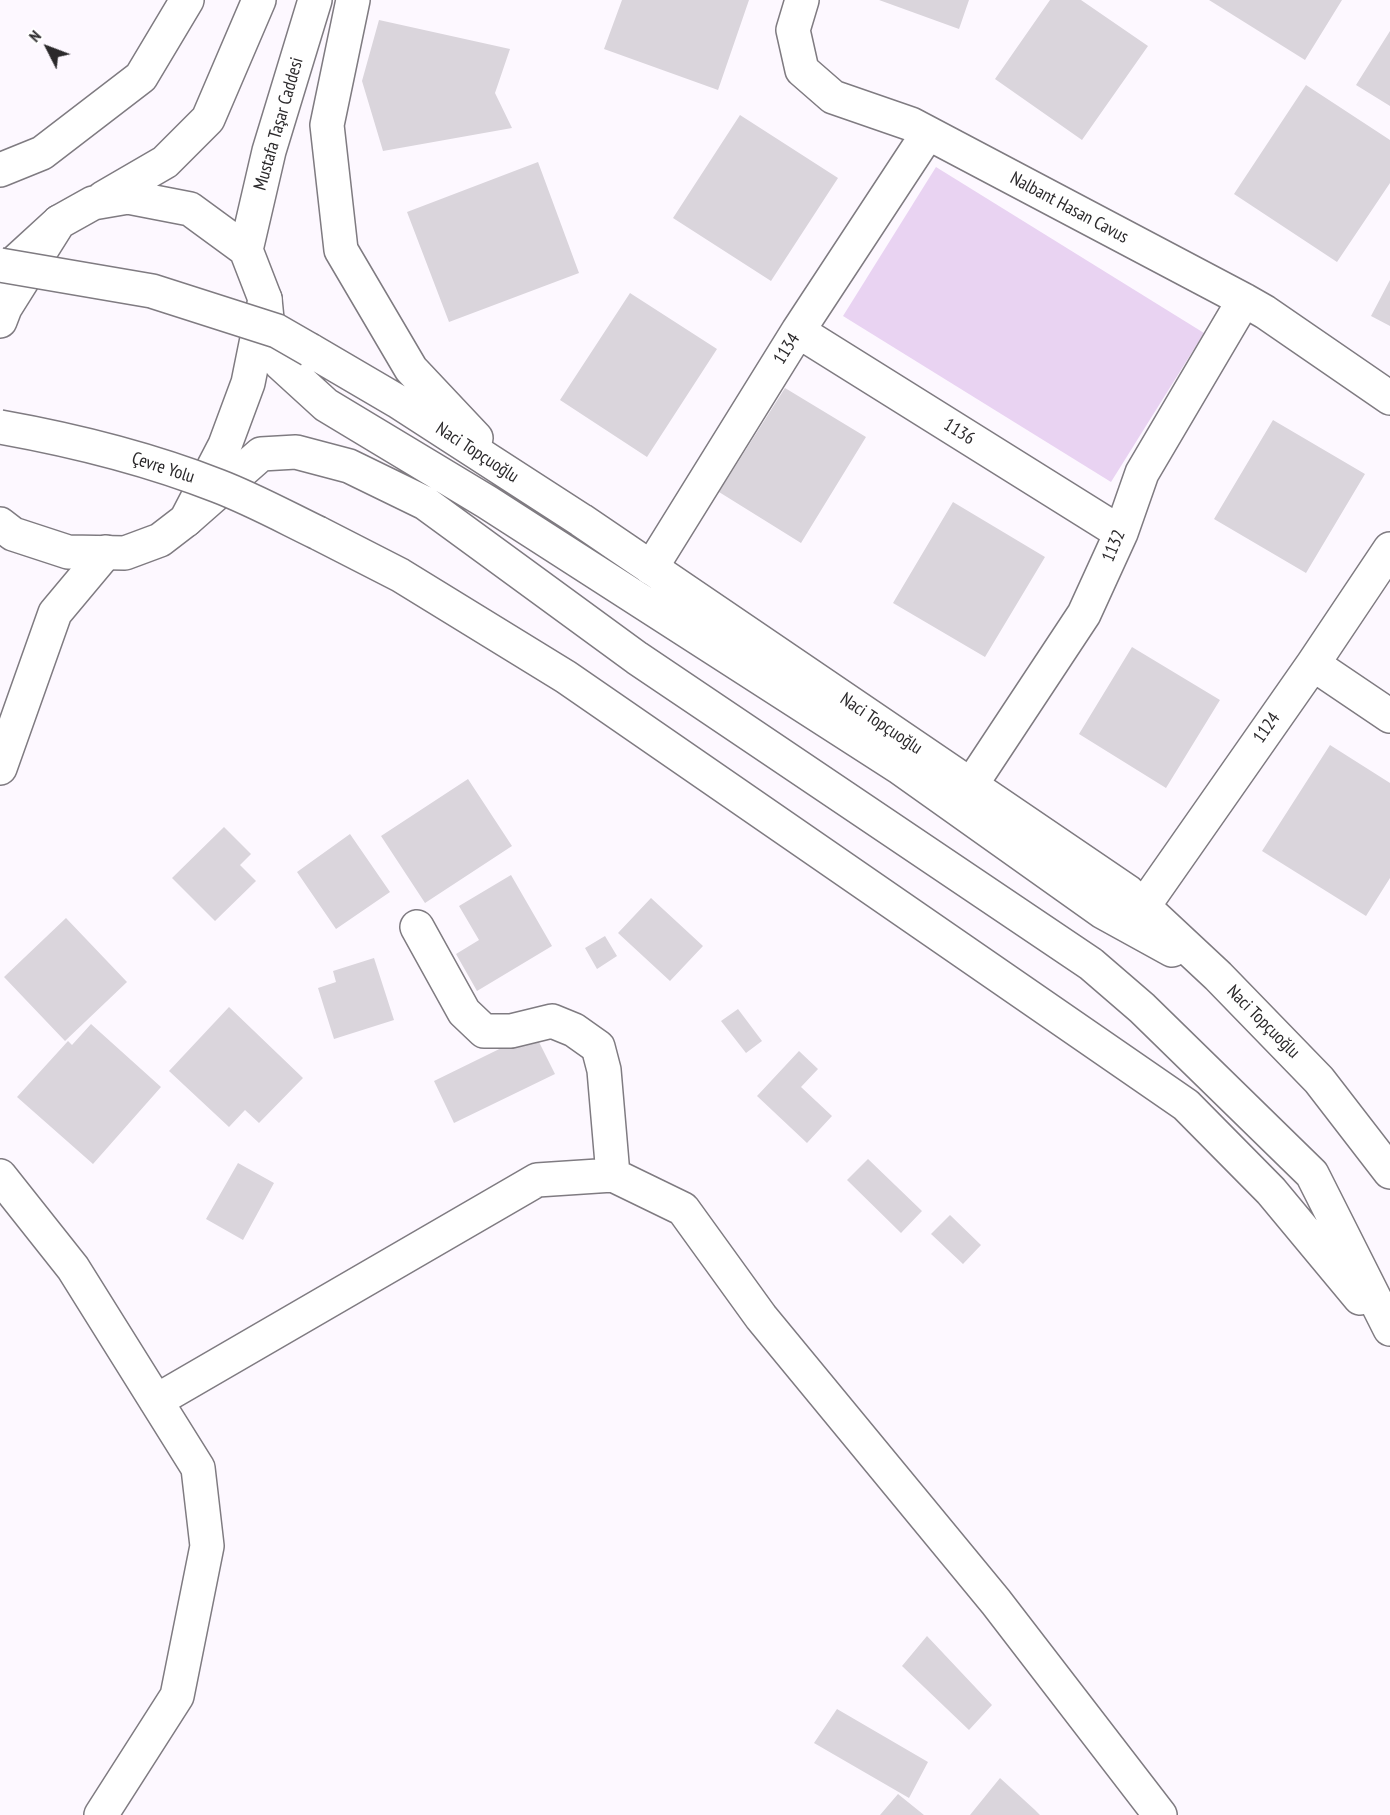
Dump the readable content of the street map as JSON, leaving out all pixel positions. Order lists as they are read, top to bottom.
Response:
{
  "streets": {
    "main road": [
      "Mustafa Taşar Caddesi",
      "Nalbant Hasan Cavus",
      "1134",
      "1136",
      "Naci Topçuoğlu",
      "Çevre Yolu",
      "1132",
      "1124"
    ]
  },
  "crossings": [
    ["Nalbant Hasan Cavus", "1134"],
    ["Nalbant Hasan Cavus", "1132"],
    ["1134", "1136"],
    ["1134", "Naci Topçuoğlu"],
    ["1136", "1132"],
    ["Naci Topçuoğlu", "1132"],
    ["Naci Topçuoğlu", "1124"]
  ],
  "north": "top left"
}
